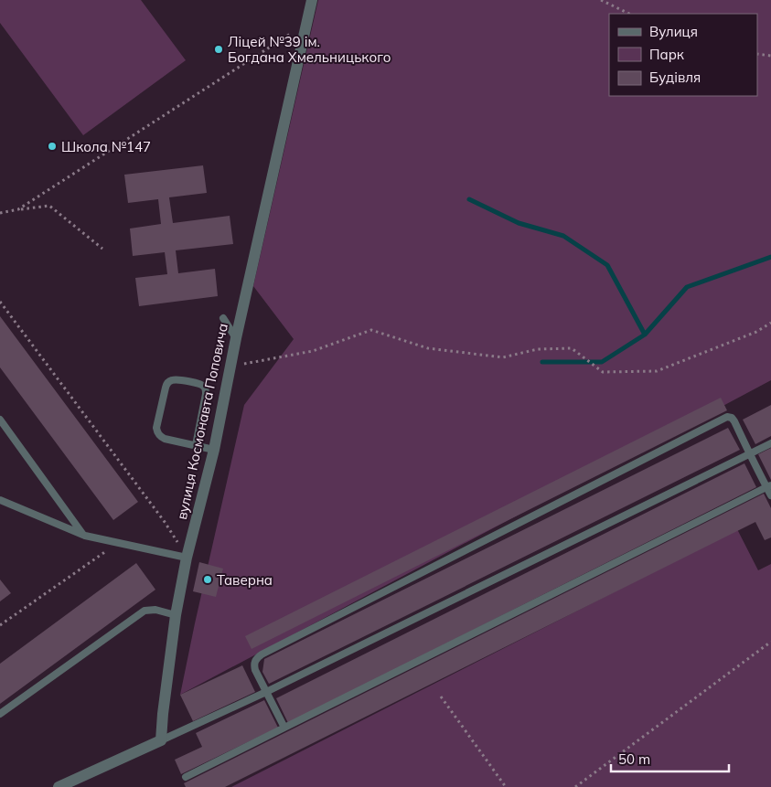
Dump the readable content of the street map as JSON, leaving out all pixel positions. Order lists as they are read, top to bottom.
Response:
{
  "streets": {
    "street": ["вулиця Космонавта Поповича"]
  },
  "places": ["Ліцей №39 ім. Богдана Хмельницького", "Школа №147", "Таверна"],
  "legend": ["Вулиця", "Парк", "Будівля"],
  "scale_bar": "50 m"
}
